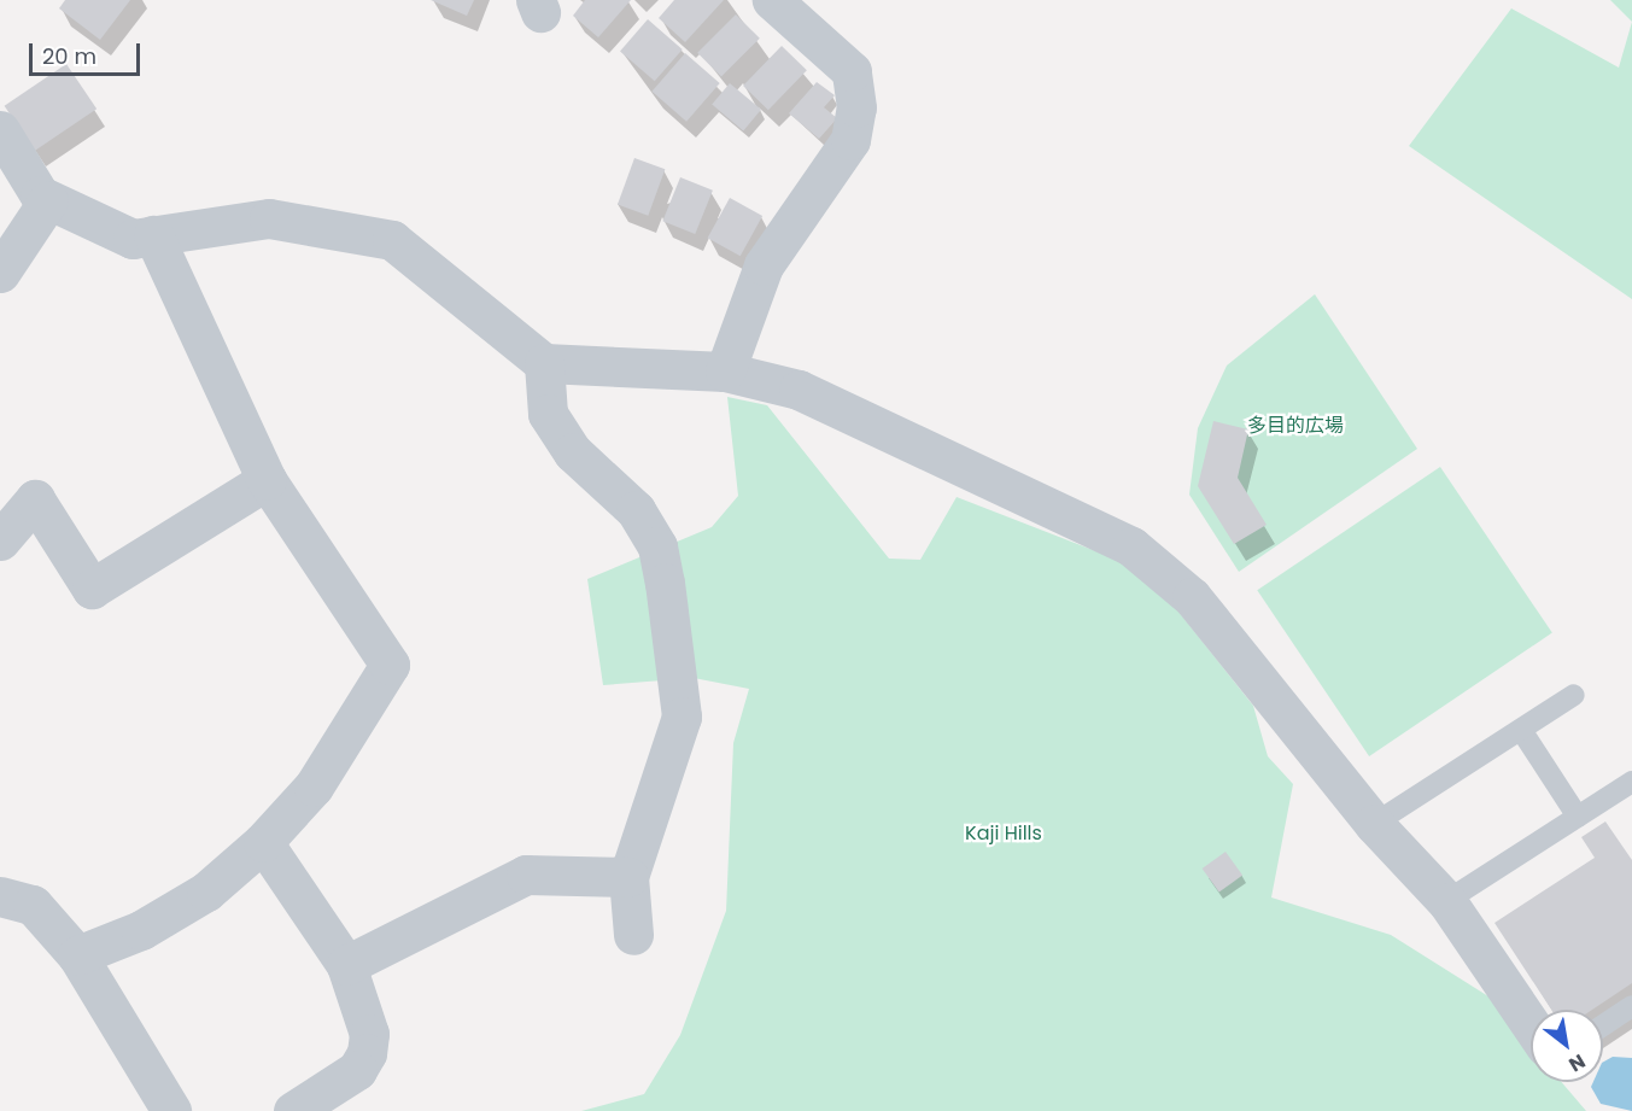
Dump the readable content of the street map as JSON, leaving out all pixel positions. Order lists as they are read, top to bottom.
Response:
{
  "parks": ["多目的広場", "Kaji Hills"],
  "scale_bar": "20 m",
  "north": "bottom right"
}
